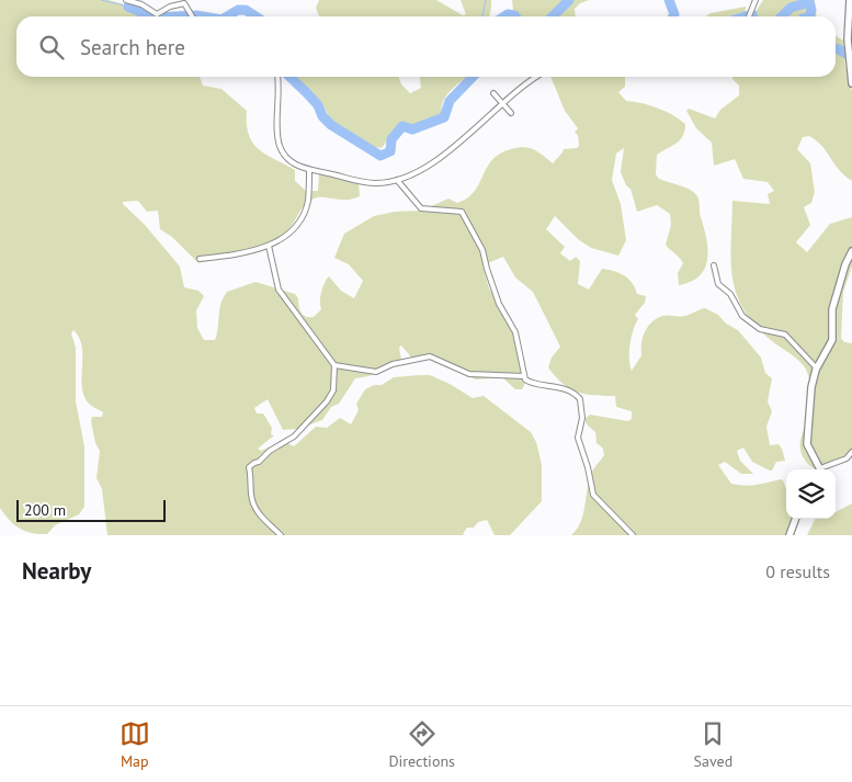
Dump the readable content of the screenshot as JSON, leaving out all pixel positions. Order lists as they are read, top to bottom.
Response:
{
  "scale_bar": "200 m",
  "page": {
    "search": "Search here",
    "scale": "200 m",
    "heading": ["Nearby", "0 results"],
    "nav": ["Map", "Directions", "Saved"]
  }
}
